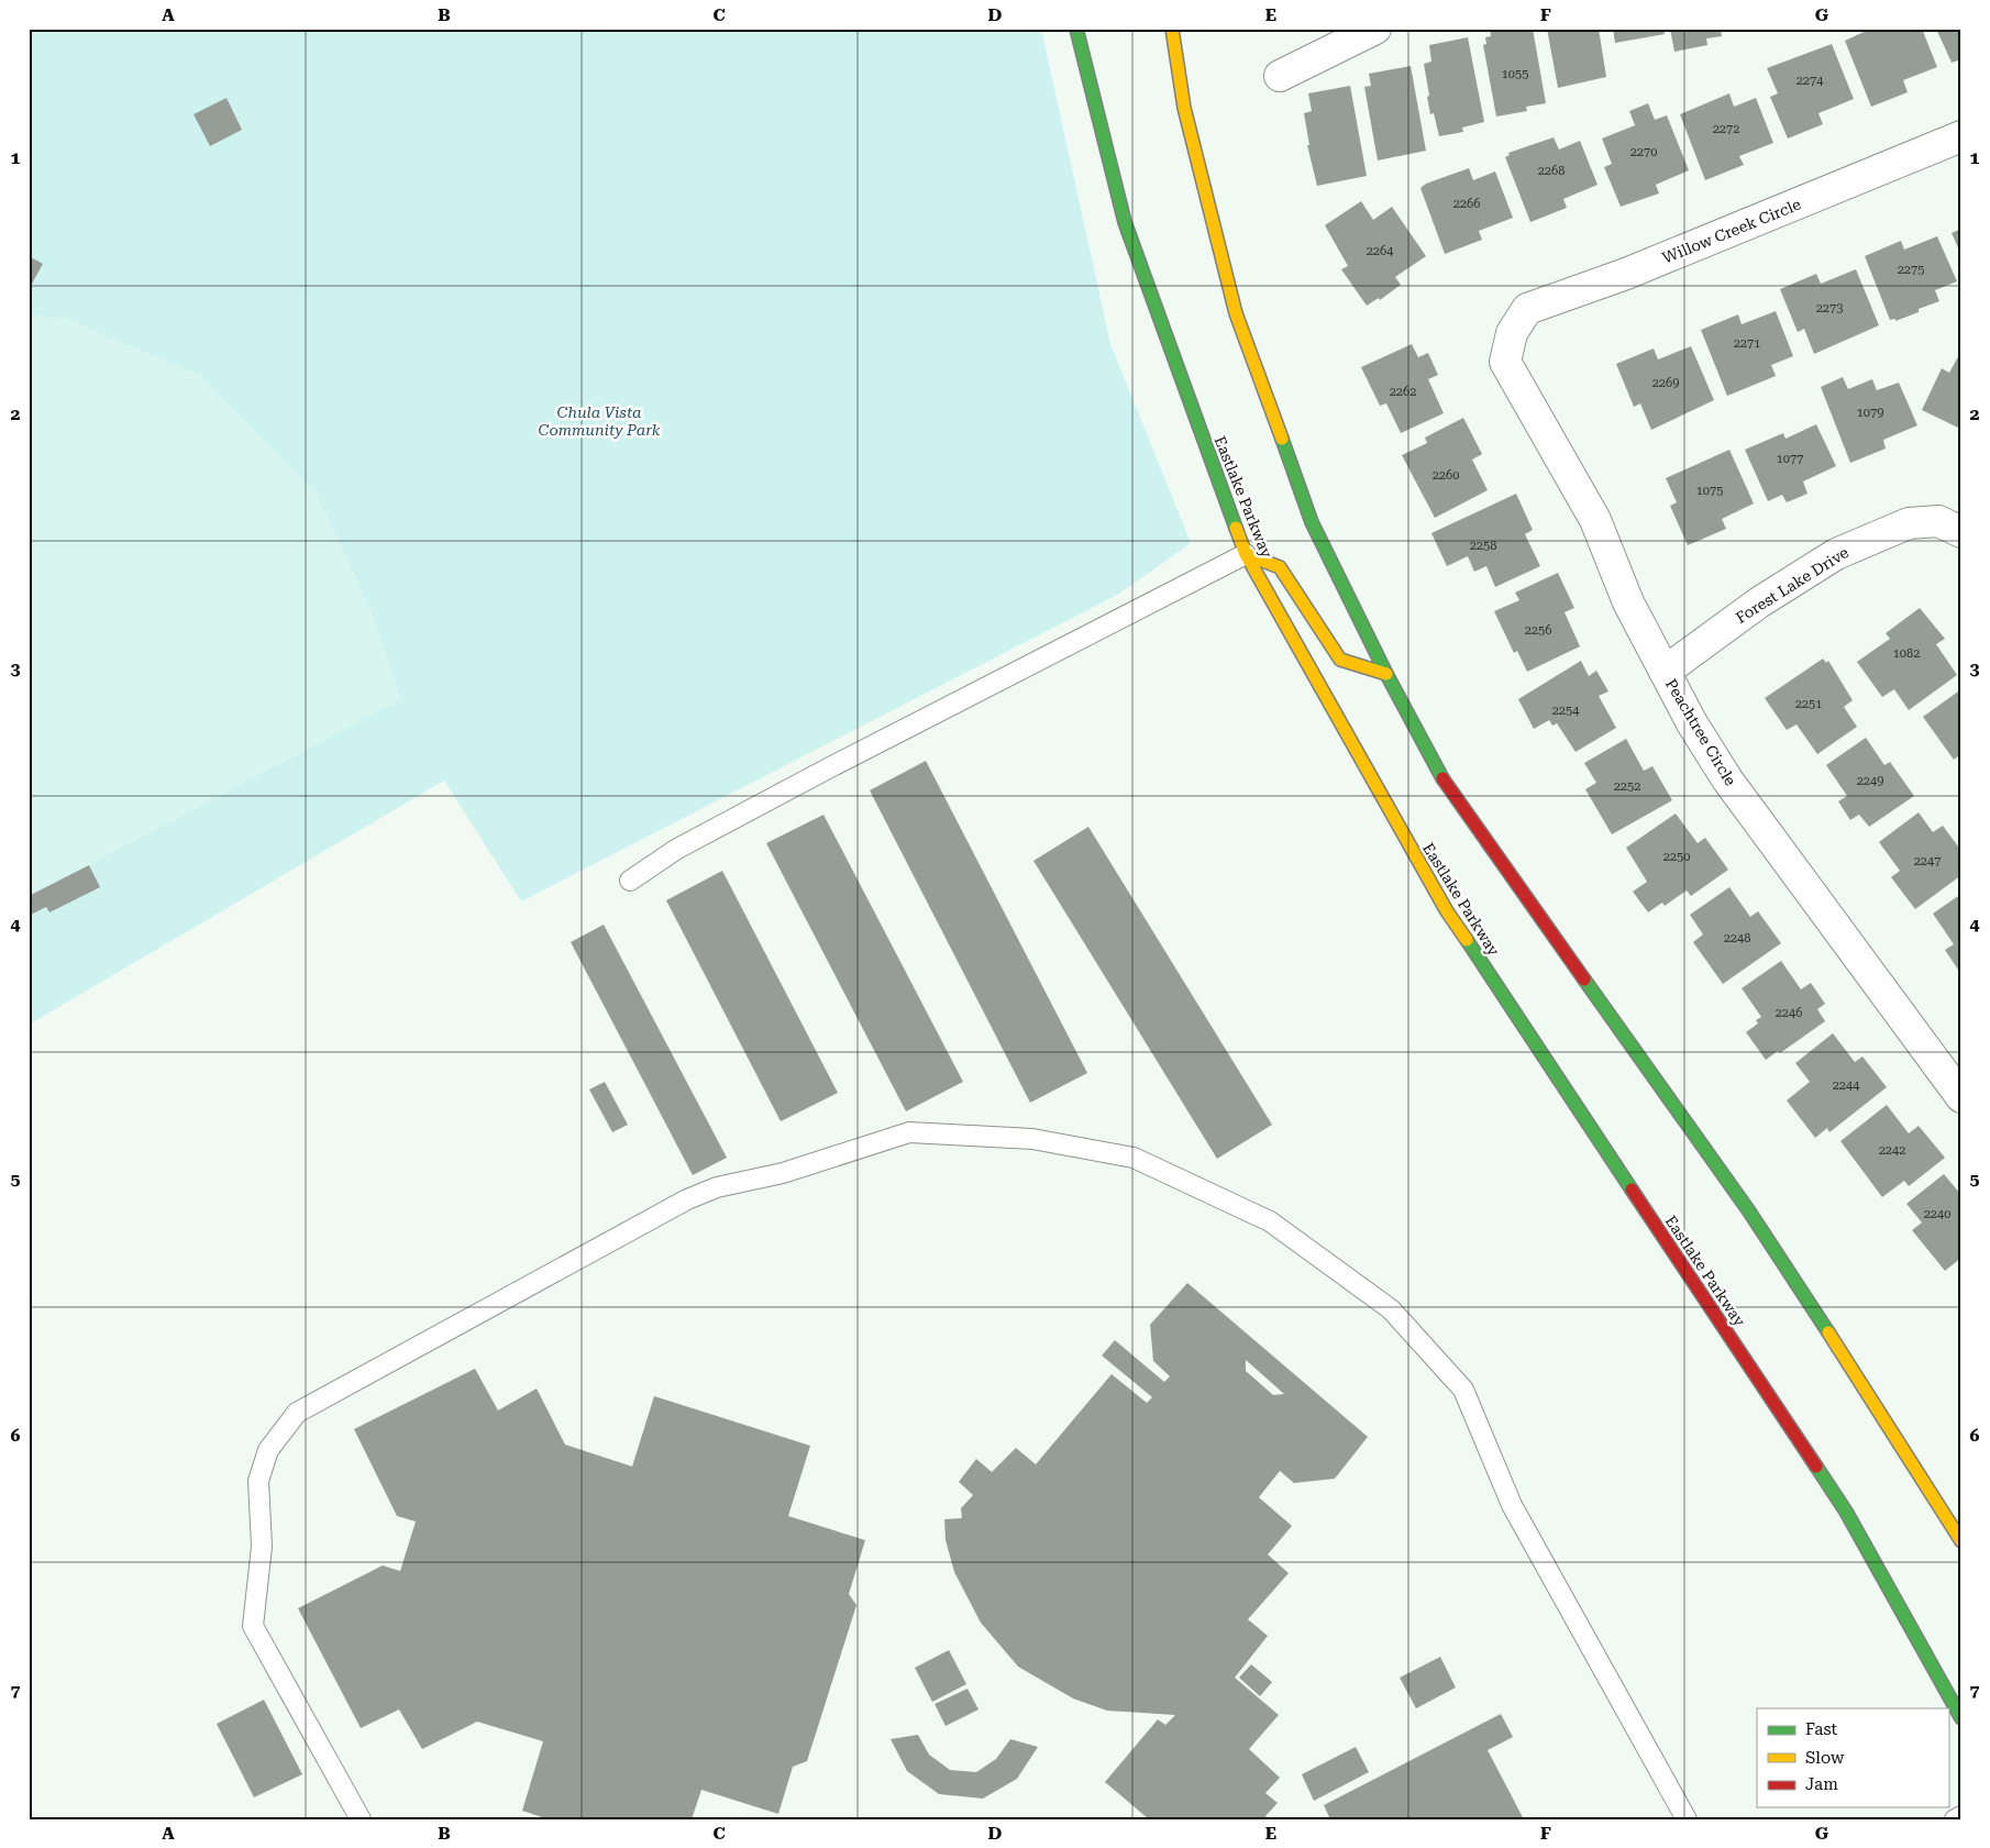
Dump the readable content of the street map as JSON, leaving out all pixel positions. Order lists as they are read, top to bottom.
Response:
{
  "streets": {
    "main road": ["Eastlake Parkway"],
    "street": ["Willow Creek Circle", "Forest Lake Drive", "Peachtree Circle"]
  },
  "crossings": [
    ["Willow Creek Circle", "Peachtree Circle"],
    ["Forest Lake Drive", "Peachtree Circle"]
  ],
  "parks": ["Chula Vista Community Park"],
  "house_numbers": [
    "1055",
    "2274",
    "2272",
    "2270",
    "2268",
    "2266",
    "2264",
    "2275",
    "2273",
    "2271",
    "2269",
    "2262",
    "1079",
    "1077",
    "2260",
    "1075",
    "2258",
    "2256",
    "1082",
    "2251",
    "2254",
    "2249",
    "2252",
    "2250",
    "2247",
    "2248",
    "2246",
    "2244",
    "2242",
    "2240"
  ],
  "legend": ["Fast", "Slow", "Jam"],
  "grid": {
    "columns": [
      "A",
      "B",
      "C",
      "D",
      "E",
      "F",
      "G"
    ],
    "rows": [
      "1",
      "2",
      "3",
      "4",
      "5",
      "6",
      "7"
    ]
  }
}
